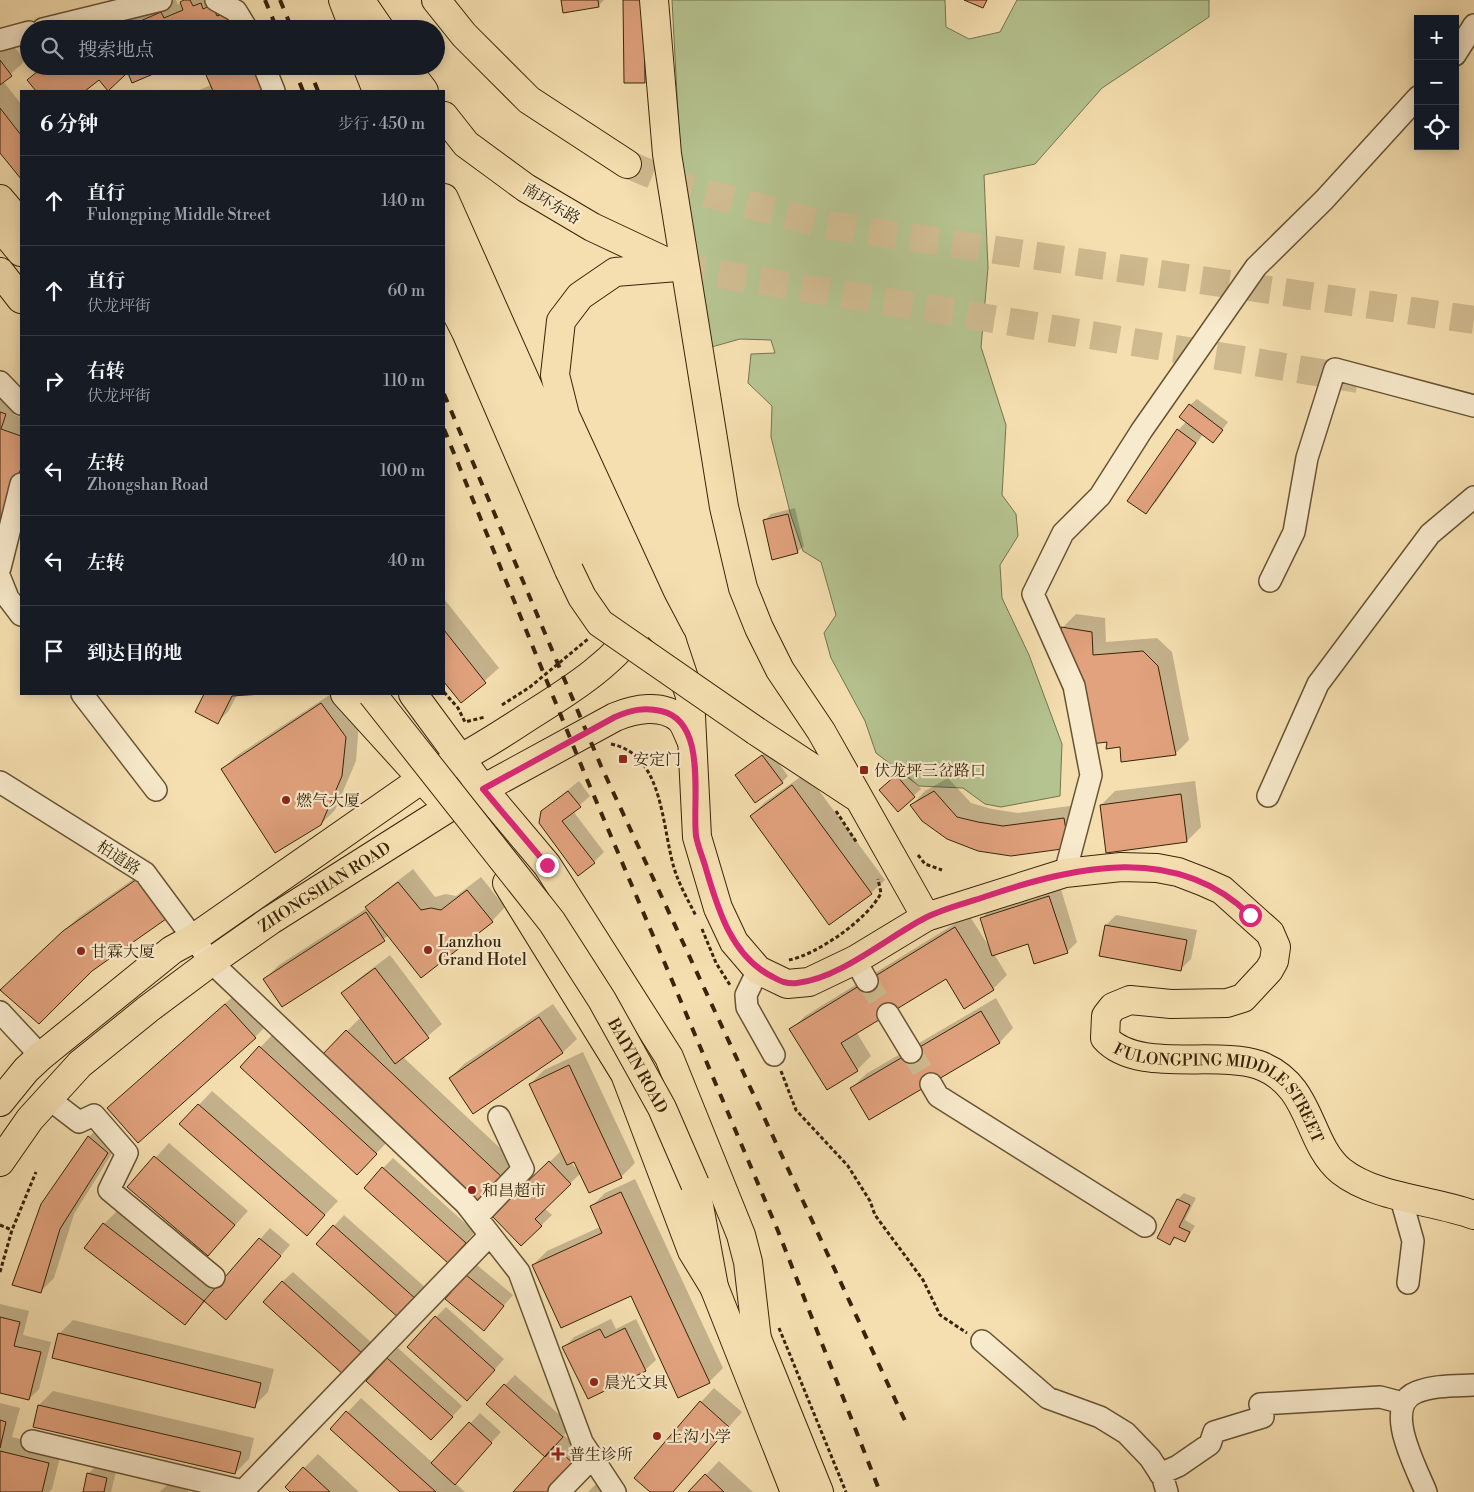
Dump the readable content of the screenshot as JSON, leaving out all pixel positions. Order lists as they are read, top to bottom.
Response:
{
  "streets": {
    "main road": [
      "南环东路",
      "ZHONGSHAN ROAD",
      "BAIYIN ROAD",
      "FULONGPING MIDDLE STREET"
    ],
    "street": ["柏道路"]
  },
  "crossings": [
    ["南环东路", "ZHONGSHAN ROAD"],
    ["柏道路", "ZHONGSHAN ROAD"]
  ],
  "places": {
    "transit": ["安定门", "伏龙坪三岔路口"],
    "other": [
      "燃气大厦",
      "Lanzhou Grand Hotel",
      "甘霖大厦",
      "和昌超市",
      "晨光文具",
      "上沟小学"
    ],
    "health": ["普生诊所"]
  },
  "page": {
    "map_buttons": ["+", "−"],
    "search": "搜索地点",
    "heading": ["6 分钟", "步行 · 450 m"],
    "list": [
      ["直行", "Fulongping Middle Street", "140 m"],
      ["直行", "伏龙坪街", "60 m"],
      ["右转", "伏龙坪街", "110 m"],
      ["左转", "Zhongshan Road", "100 m"],
      ["左转", "40 m"],
      "到达目的地"
    ]
  }
}
